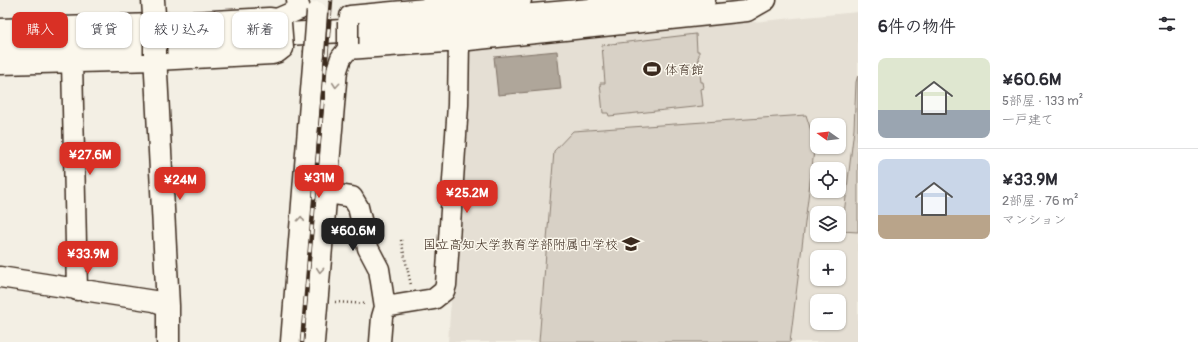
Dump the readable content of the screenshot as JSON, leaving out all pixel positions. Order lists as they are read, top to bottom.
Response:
{
  "places": {
    "sports": ["体育館"],
    "school or university": ["国立高知大学教育学部附属中学校"]
  },
  "north": "left",
  "page": {
    "heading": "6件の物件",
    "chip": [
      "購入",
      "賃貸",
      "絞り込み",
      "新着"
    ],
    "list": [
      {
        "name": "¥60.6M",
        "note": "5部屋 · 133 m² · 一戸建て"
      },
      {
        "name": "¥33.9M",
        "note": "2部屋 · 76 m² · マンション"
      }
    ],
    "map_buttons": ["+", "−"],
    "price": [
      "¥27.6M",
      "¥31M",
      "¥24M",
      "¥25.2M",
      "¥60.6M",
      "¥33.9M"
    ]
  }
}
